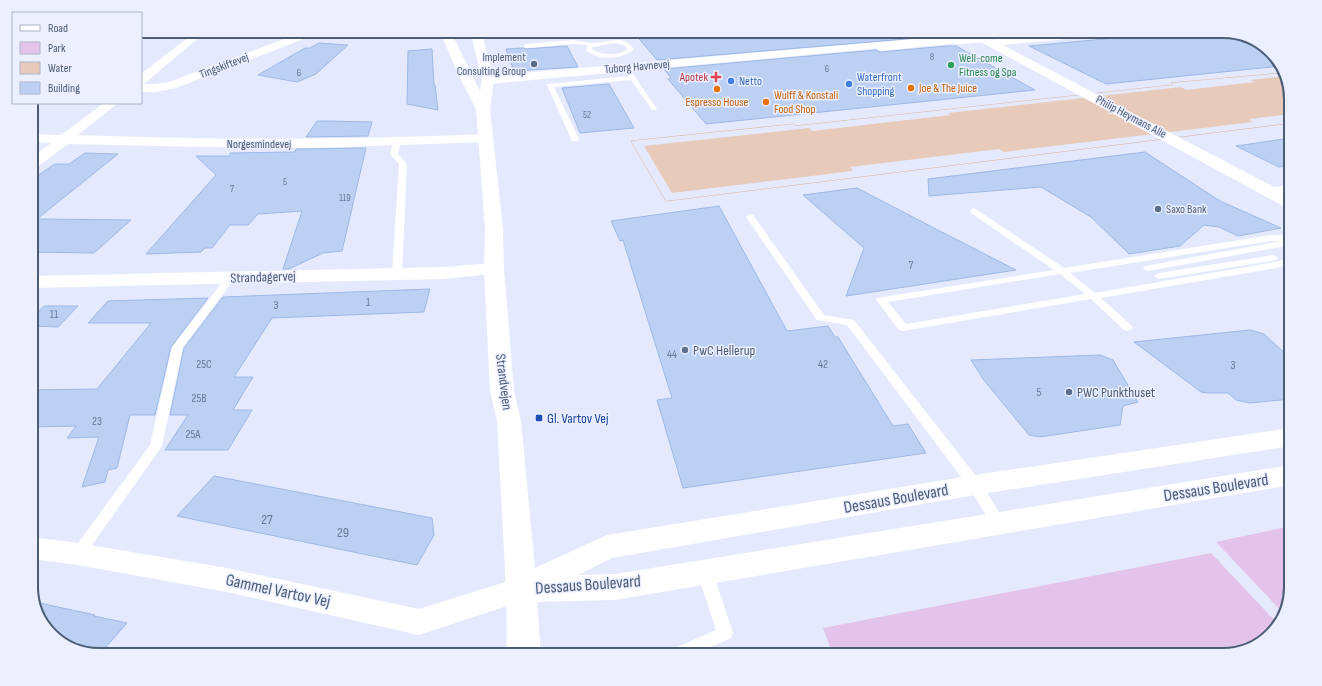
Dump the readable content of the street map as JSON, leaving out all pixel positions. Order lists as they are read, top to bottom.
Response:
{
  "streets": {
    "street": [
      "Tingskiftevej",
      "Tuborg Havnevej",
      "Philip Heymans Alle",
      "Norgesmindevej",
      "Strandagervej",
      "Strandvejen",
      "Dessaus Boulevard",
      "Gammel Vartov Vej"
    ]
  },
  "crossings": [
    ["Tuborg Havnevej", "Philip Heymans Alle"],
    ["Tuborg Havnevej", "Strandvejen"],
    ["Norgesmindevej", "Strandvejen"],
    ["Strandagervej", "Strandvejen"],
    ["Strandvejen", "Dessaus Boulevard"],
    ["Strandvejen", "Gammel Vartov Vej"],
    ["Dessaus Boulevard", "Gammel Vartov Vej"]
  ],
  "places": {
    "other": [
      "Implement Consulting Group",
      "Well-come Fitness og Spa",
      "Netto",
      "Waterfront Shopping",
      "Joe & The Juice",
      "Espresso House",
      "Wulff & Konstali Food Shop",
      "Saxo Bank",
      "PwC Hellerup",
      "PWC Punkthuset"
    ],
    "health": ["Apotek"],
    "transit": ["Gl. Vartov Vej"]
  },
  "house_numbers": [
    "8",
    "6",
    "6",
    "52",
    "5",
    "7",
    "119",
    "7",
    "1",
    "3",
    "11",
    "44",
    "25C",
    "42",
    "3",
    "5",
    "25B",
    "23",
    "25A",
    "27",
    "29"
  ],
  "legend": [
    "Road",
    "Park",
    "Water",
    "Building"
  ]
}
